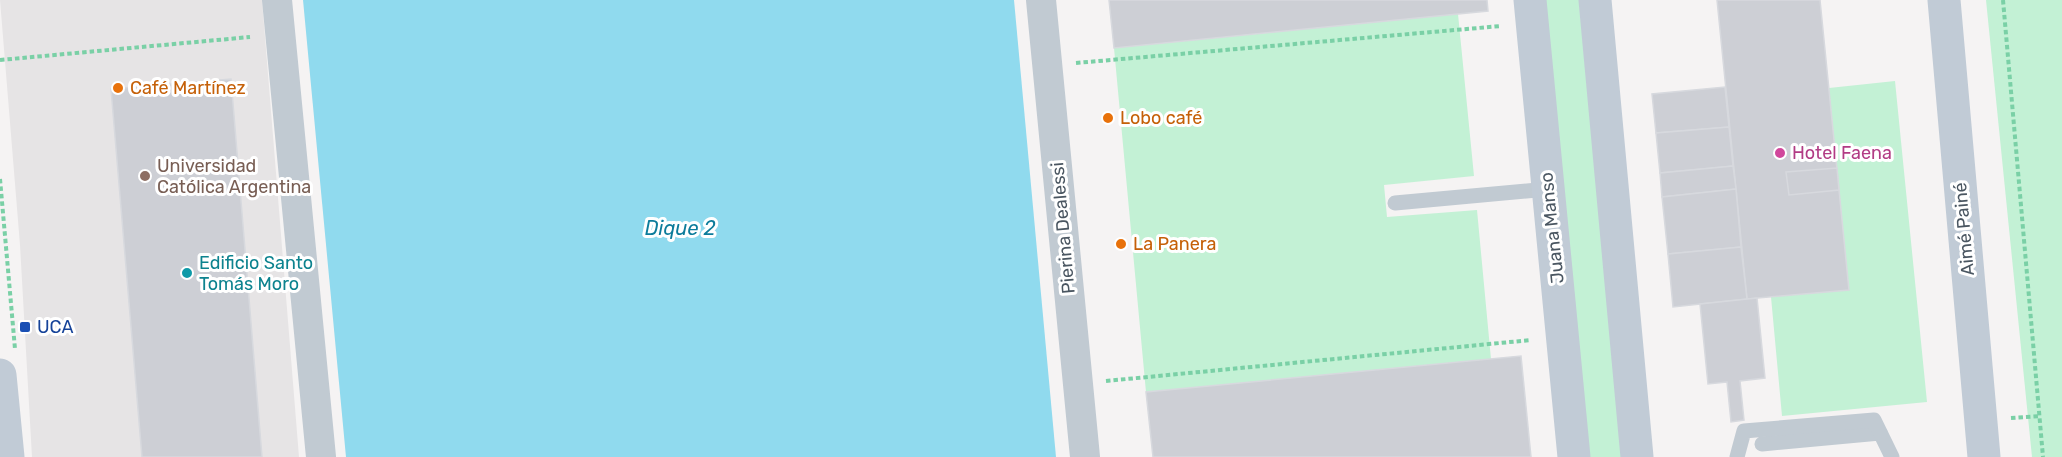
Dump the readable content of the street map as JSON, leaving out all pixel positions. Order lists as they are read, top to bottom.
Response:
{
  "streets": {
    "street": ["Pierina Dealessi", "Juana Manso", "Aimé Painé"]
  },
  "water": ["Dique 2"],
  "places": {
    "other": [
      "Café Martínez",
      "Lobo café",
      "Hotel Faena",
      "Universidad Católica Argentina",
      "La Panera",
      "Edificio Santo Tomás Moro"
    ],
    "transit": ["UCA"]
  }
}
